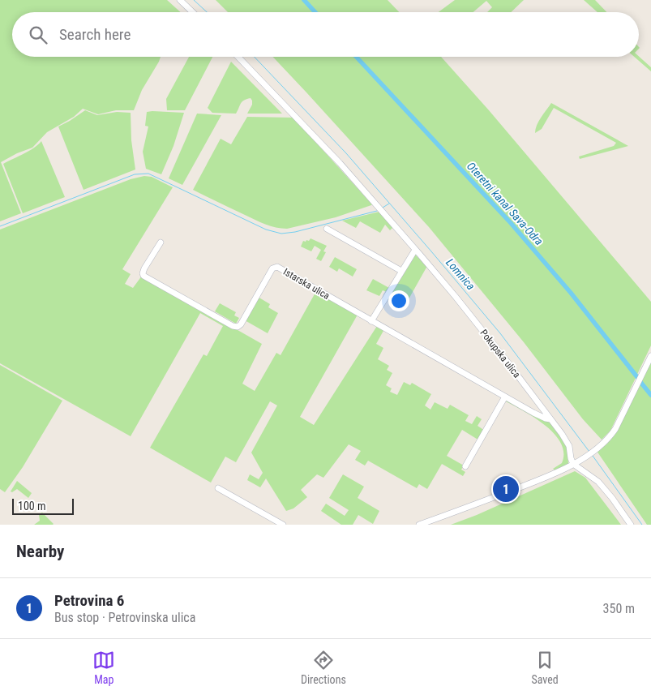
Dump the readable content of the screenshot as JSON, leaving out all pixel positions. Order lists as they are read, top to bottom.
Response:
{
  "streets": {
    "street": ["Istarska ulica", "Pokupska ulica"]
  },
  "crossings": [
    ["Istarska ulica", "Pokupska ulica"]
  ],
  "water": ["Oteretni kanal Sava-Odra", "Lomnica"],
  "scale_bar": "100 m",
  "page": {
    "search": "Search here",
    "pins": "1",
    "scale": "100 m",
    "heading": "Nearby",
    "list": [
      {
        "mark": "1",
        "name": "Petrovina 6",
        "note": "Bus stop · Petrovinska ulica",
        "value": "350 m"
      }
    ],
    "nav": ["Map", "Directions", "Saved"]
  }
}
